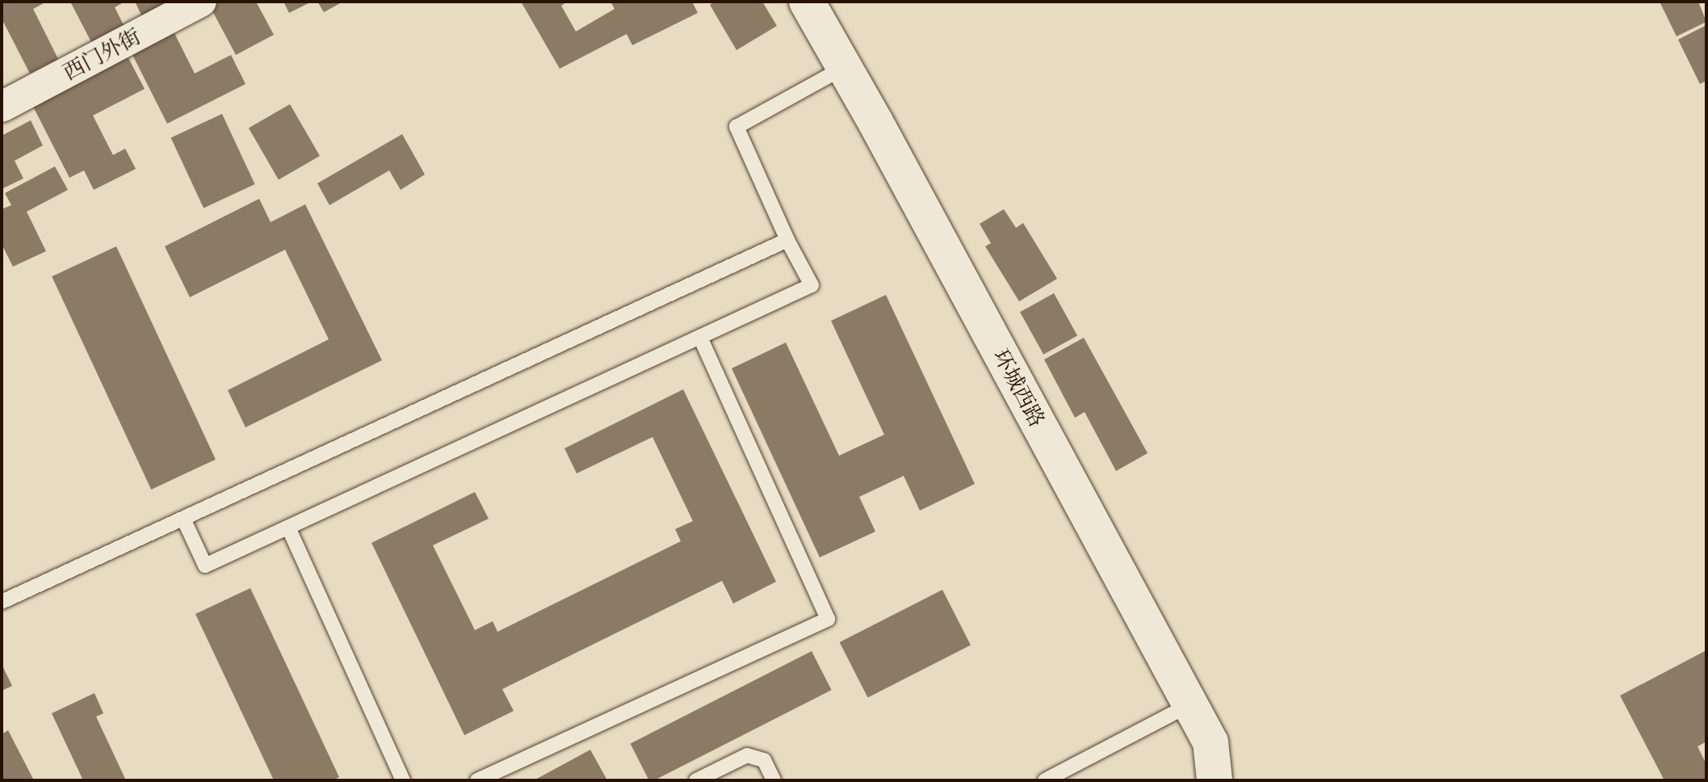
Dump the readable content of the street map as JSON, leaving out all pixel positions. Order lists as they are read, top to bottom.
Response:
{
  "streets": {
    "street": ["西门外街", "环城西路"]
  }
}
